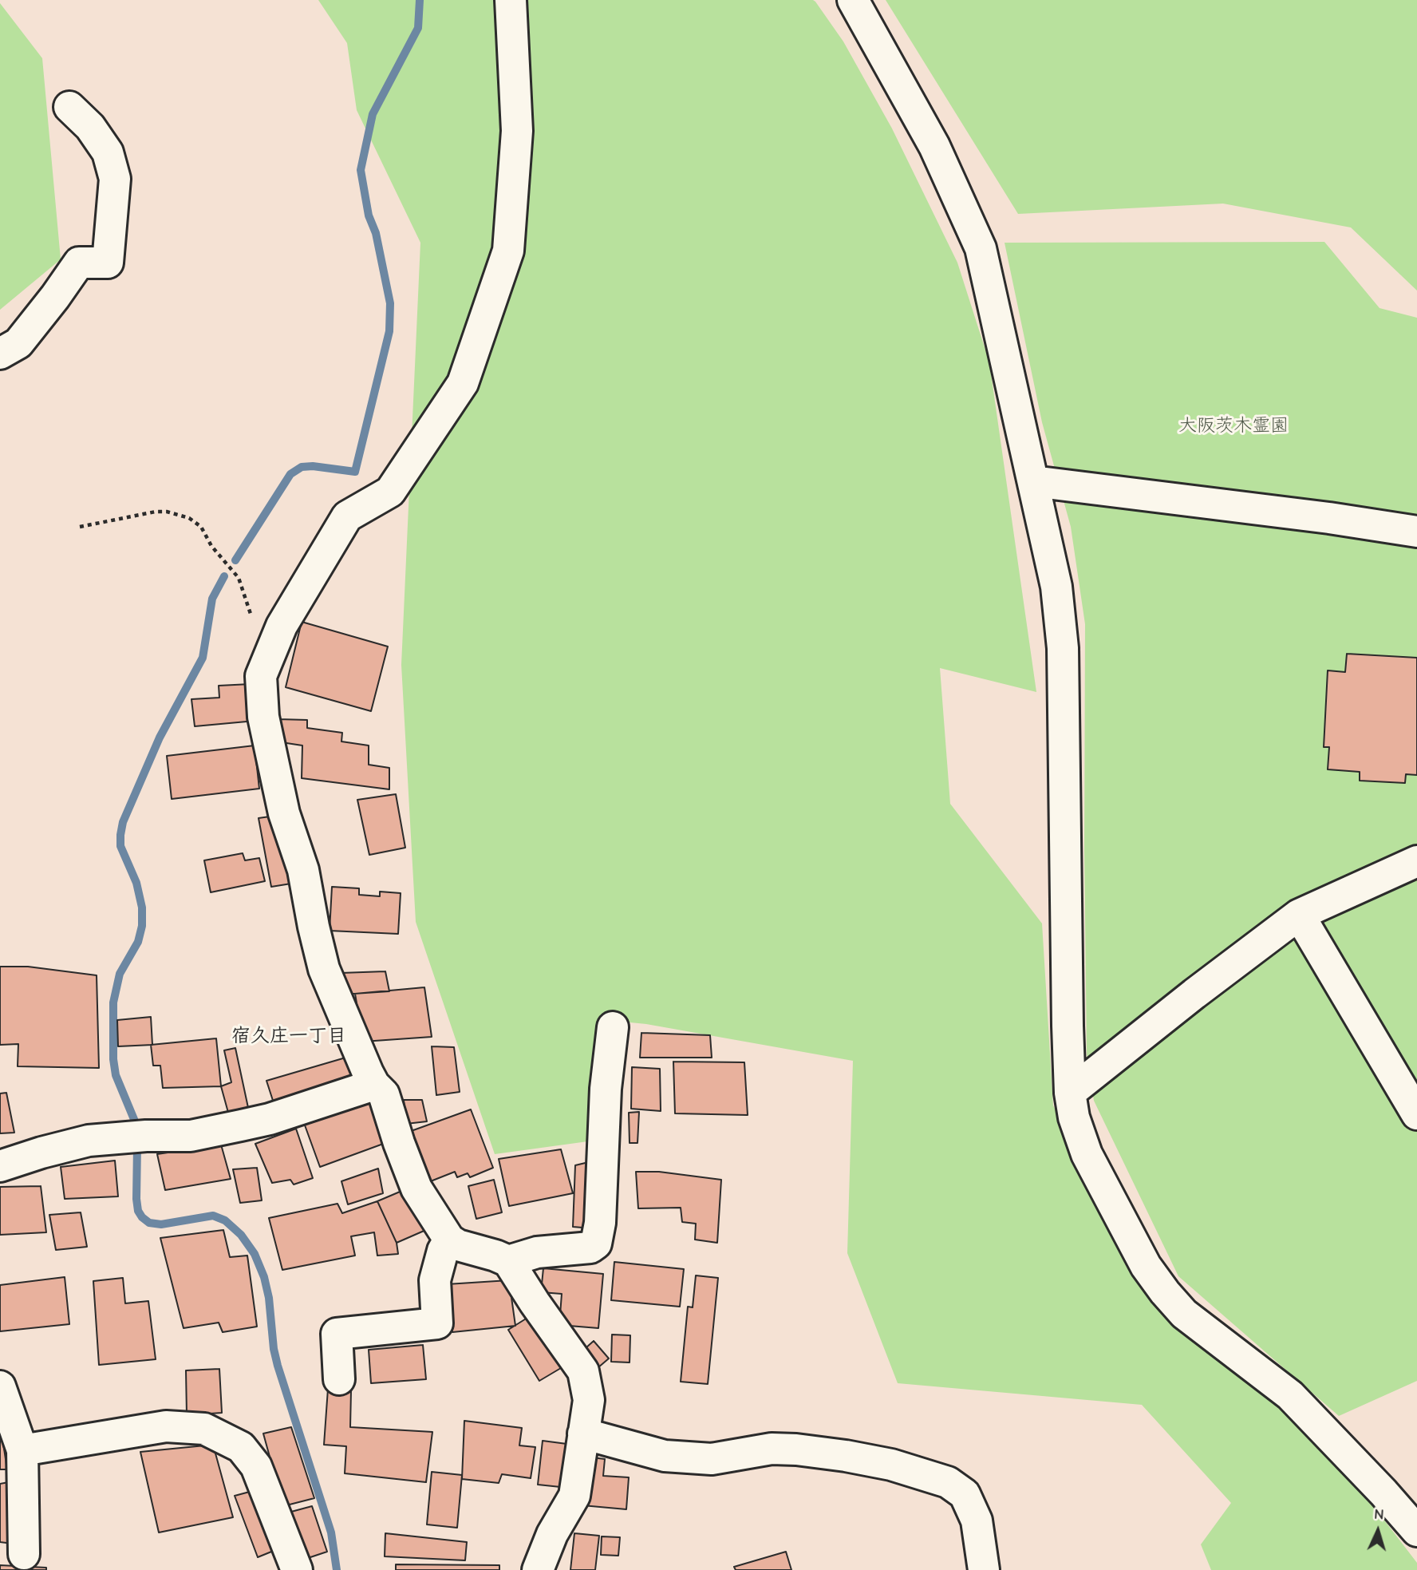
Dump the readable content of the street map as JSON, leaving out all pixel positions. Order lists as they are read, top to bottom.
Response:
{
  "districts": ["宿久庄一丁目"],
  "parks": ["大阪茨木霊園"],
  "north": "top"
}
